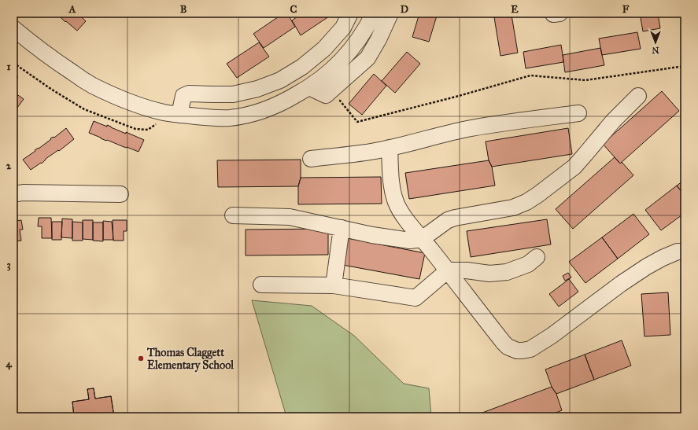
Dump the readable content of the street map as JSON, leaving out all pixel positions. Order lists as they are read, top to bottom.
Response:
{
  "places": ["Thomas Claggett Elementary School"],
  "north": "bottom",
  "grid": {
    "columns": [
      "A",
      "B",
      "C",
      "D",
      "E",
      "F"
    ],
    "rows": [
      "1",
      "2",
      "3",
      "4"
    ]
  }
}
